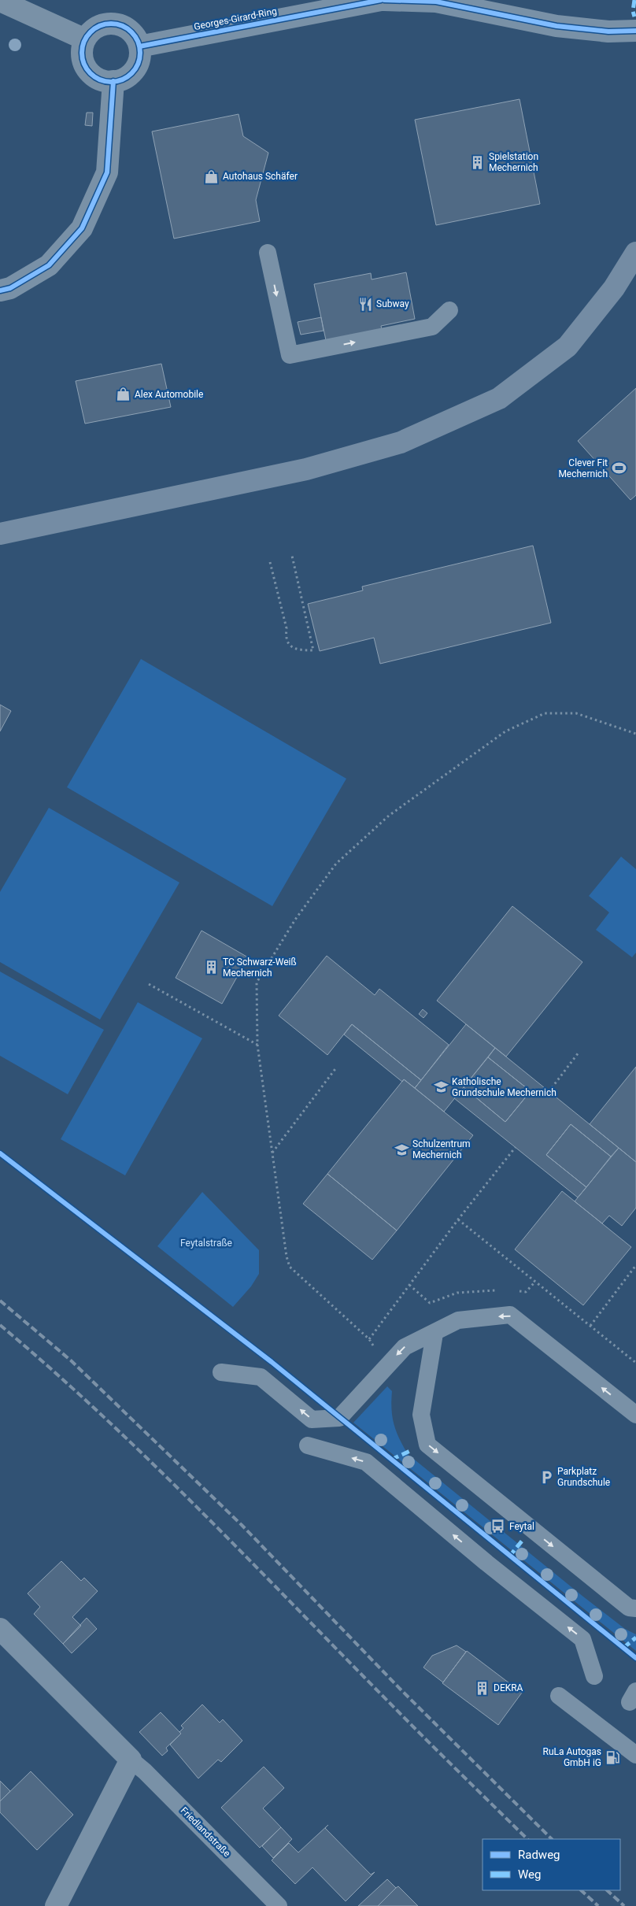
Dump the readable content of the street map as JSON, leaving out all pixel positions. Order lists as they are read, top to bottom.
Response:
{
  "streets": {
    "street": ["Georges-Girard-Ring", "Friedlandstraße"]
  },
  "parks": ["Feytalstraße"],
  "places": {
    "building": ["Spielstation Mechernich", "TC Schwarz-Weiß Mechernich", "DEKRA"],
    "shop": ["Autohaus Schäfer", "Alex Automobile"],
    "restaurant": ["Subway"],
    "sports": ["Clever Fit Mechernich"],
    "school or university": ["Katholische Grundschule Mechernich", "Schulzentrum Mechernich"],
    "parking": ["Parkplatz Grundschule"],
    "bus stop": ["Feytal"],
    "fuel station": ["RuLa Autogas GmbH iG"]
  },
  "legend": ["Radweg", "Weg"]
}
